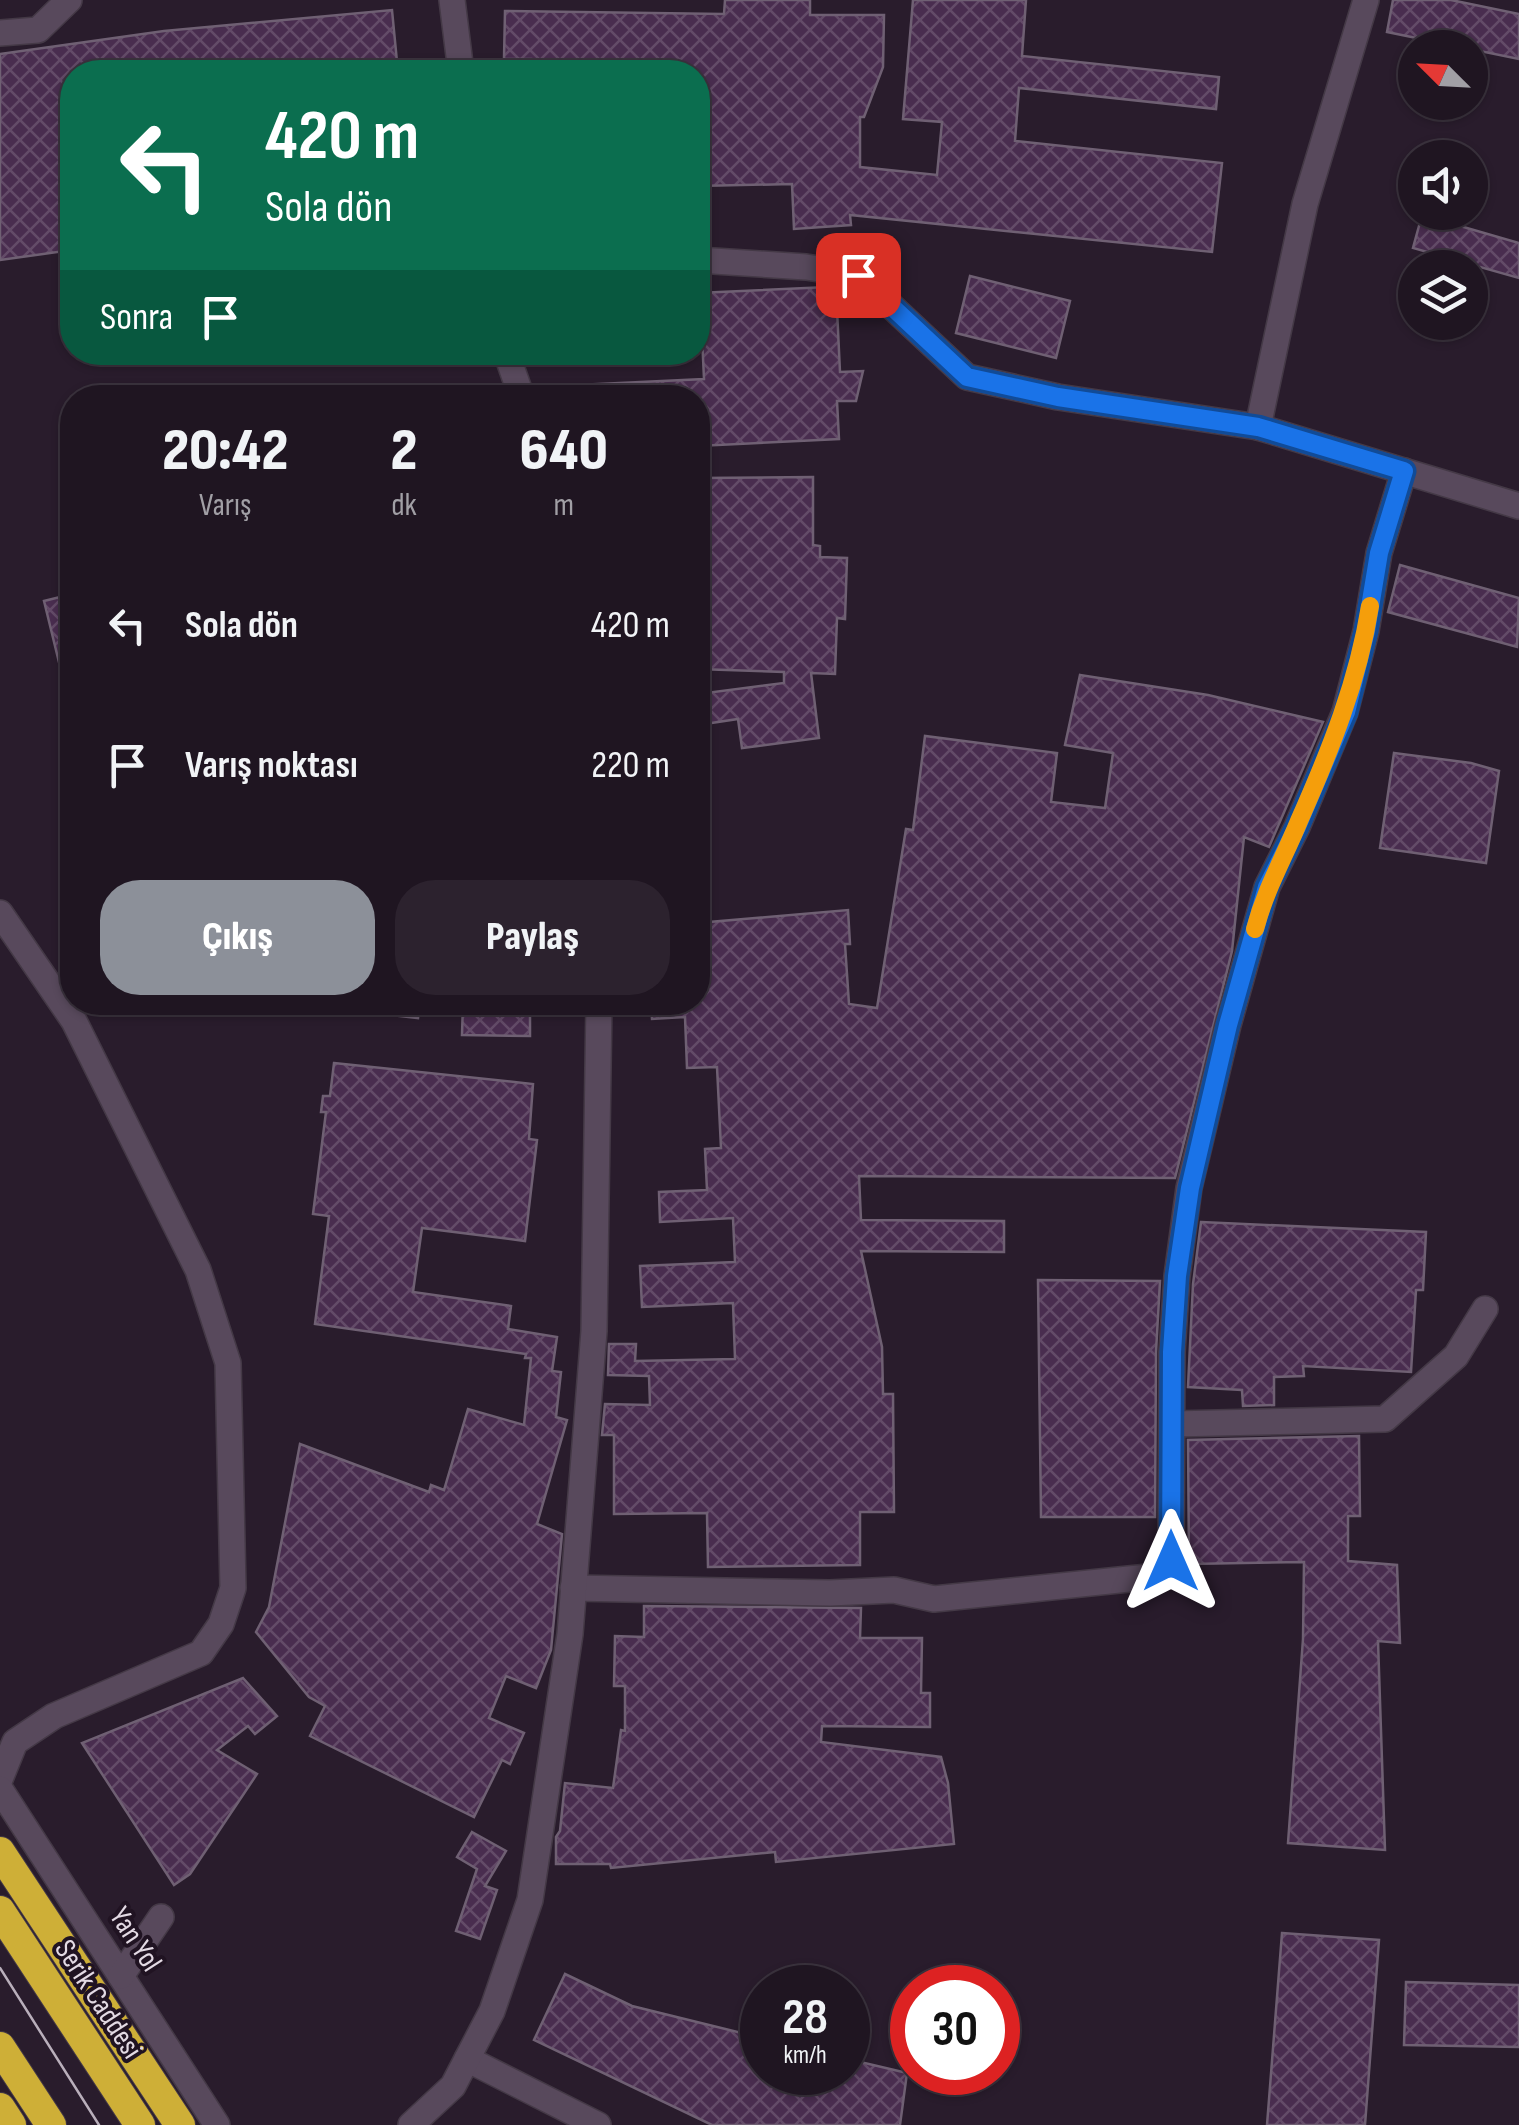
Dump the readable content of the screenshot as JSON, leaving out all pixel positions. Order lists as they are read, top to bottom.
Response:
{
  "streets": {
    "highway": ["Serik Caddesi"],
    "street": ["Yan Yol"]
  },
  "north": "top left",
  "page": {
    "turn": ["420 m", "Sola dön"],
    "then": "Sonra",
    "eta": [
      "20:42",
      "Varış",
      "2",
      "dk",
      "640",
      "m"
    ],
    "list": [
      {
        "name": "Sola dön",
        "value": "420 m"
      },
      {
        "name": "Varış noktası",
        "value": "220 m"
      }
    ],
    "buttons": ["Çıkış", "Paylaş"],
    "speed": "28 km/h",
    "limit": "30"
  }
}
